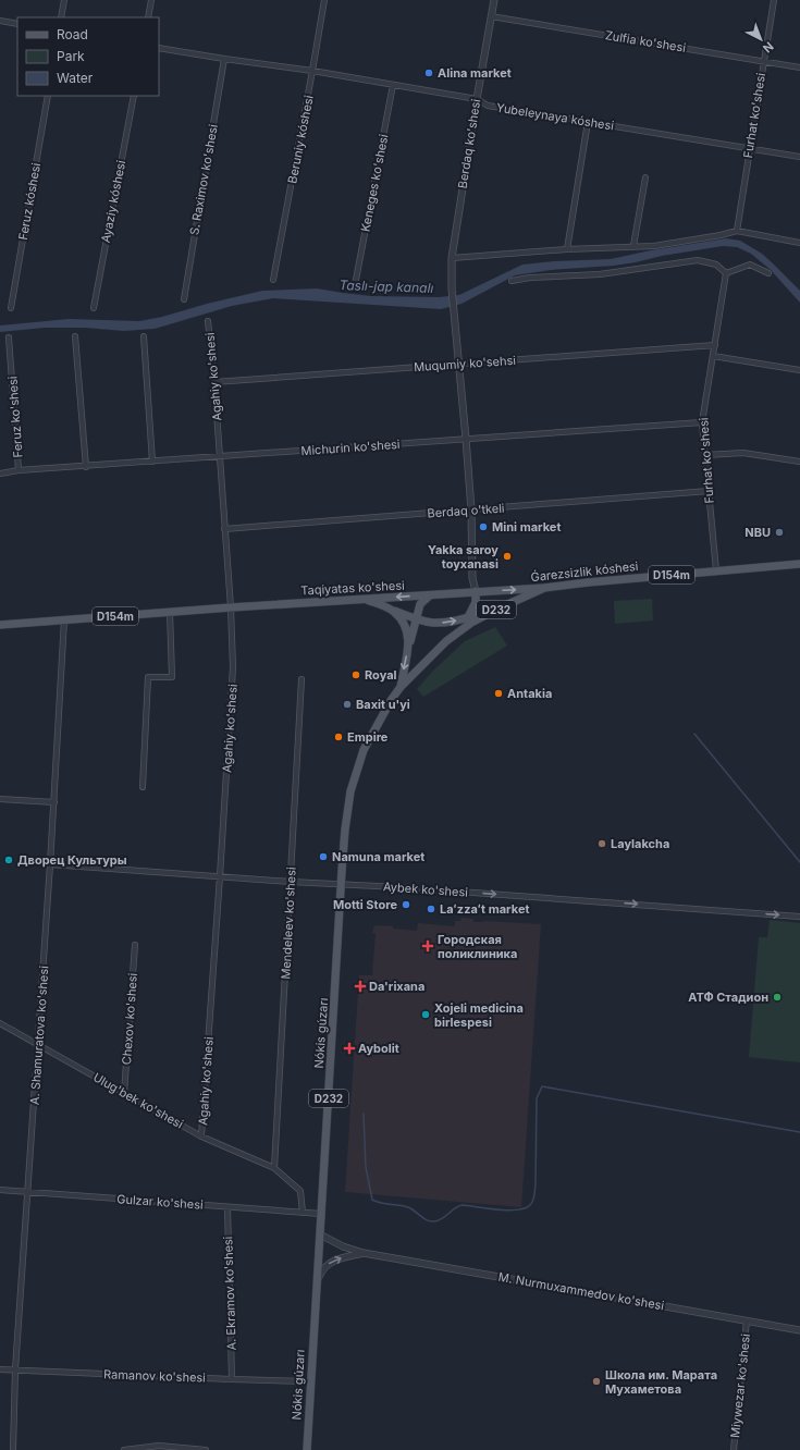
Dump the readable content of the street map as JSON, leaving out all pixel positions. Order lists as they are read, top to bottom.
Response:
{
  "streets": {
    "main road": [
      "Ǵarezsizlik kóshesi",
      "D154m",
      "Taqiyatas ko'shesi",
      "D232",
      "Nókis gúzarı"
    ],
    "street": [
      "Zulfia ko'shesi",
      "Furhat ko'shesi",
      "Yubeleynaya kóshesi",
      "Beruniy kóshesi",
      "Berdaq ko'shesi",
      "S. Raximov ko'shesi",
      "Keneges ko'shesi",
      "Feruz kóshesi",
      "Ayaziy kóshesi",
      "Muqumiy ko'sehsi",
      "Agahiy ko'shesi",
      "Feruz ko'shesi",
      "Michurin ko'shesi",
      "Berdaq o'tkeli",
      "Aybek ko'shesi",
      "Mendeleev ko'shesi",
      "Chexov ko'shesi",
      "A. Shamuratova ko'shesi",
      "Ulug'bek ko'shesi",
      "Gulzar ko'shesi",
      "M. Nurmuxammedov ko'shesi",
      "A. Ekramov ko'shesi",
      "Ramanov ko'shesi",
      "Miywezar ko'shesi"
    ]
  },
  "crossings": [
    ["Zulfia ko'shesi", "Furhat ko'shesi"],
    ["Zulfia ko'shesi", "Berdaq ko'shesi"],
    ["Furhat ko'shesi", "Yubeleynaya kóshesi"],
    ["Furhat ko'shesi", "Muqumiy ko'sehsi"],
    ["Furhat ko'shesi", "Michurin ko'shesi"],
    ["Furhat ko'shesi", "Berdaq o'tkeli"],
    ["Furhat ko'shesi", "Ǵarezsizlik kóshesi"],
    ["Yubeleynaya kóshesi", "Beruniy kóshesi"],
    ["Yubeleynaya kóshesi", "Berdaq ko'shesi"],
    ["Yubeleynaya kóshesi", "S. Raximov ko'shesi"],
    ["Yubeleynaya kóshesi", "Keneges ko'shesi"],
    ["Berdaq ko'shesi", "Muqumiy ko'sehsi"],
    ["Berdaq ko'shesi", "Michurin ko'shesi"],
    ["Berdaq ko'shesi", "Berdaq o'tkeli"],
    ["Berdaq ko'shesi", "Ǵarezsizlik kóshesi"],
    ["Berdaq ko'shesi", "Taqiyatas ko'shesi"],
    ["Berdaq ko'shesi", "D232"],
    ["Muqumiy ko'sehsi", "Agahiy ko'shesi"],
    ["Agahiy ko'shesi", "Michurin ko'shesi"],
    ["Agahiy ko'shesi", "Berdaq o'tkeli"],
    ["Agahiy ko'shesi", "D154m"],
    ["Agahiy ko'shesi", "Taqiyatas ko'shesi"],
    ["Agahiy ko'shesi", "Aybek ko'shesi"],
    ["Agahiy ko'shesi", "Ulug'bek ko'shesi"],
    ["Feruz ko'shesi", "Michurin ko'shesi"],
    ["Ǵarezsizlik kóshesi", "Taqiyatas ko'shesi"],
    ["Ǵarezsizlik kóshesi", "D232"],
    ["D154m", "Taqiyatas ko'shesi"],
    ["D154m", "A. Shamuratova ko'shesi"],
    ["Taqiyatas ko'shesi", "D232"],
    ["D232", "Nókis gúzarı"],
    ["Aybek ko'shesi", "Mendeleev ko'shesi"],
    ["Aybek ko'shesi", "Nókis gúzarı"],
    ["Aybek ko'shesi", "A. Shamuratova ko'shesi"],
    ["Mendeleev ko'shesi", "Ulug'bek ko'shesi"],
    ["Chexov ko'shesi", "Ulug'bek ko'shesi"],
    ["Nókis gúzarı", "Gulzar ko'shesi"],
    ["Nókis gúzarı", "M. Nurmuxammedov ko'shesi"],
    ["Nókis gúzarı", "Ramanov ko'shesi"],
    ["A. Shamuratova ko'shesi", "Ulug'bek ko'shesi"],
    ["A. Shamuratova ko'shesi", "Gulzar ko'shesi"],
    ["A. Shamuratova ko'shesi", "Ramanov ko'shesi"],
    ["Ulug'bek ko'shesi", "Gulzar ko'shesi"],
    ["Gulzar ko'shesi", "A. Ekramov ko'shesi"],
    ["M. Nurmuxammedov ko'shesi", "Miywezar ko'shesi"],
    ["A. Ekramov ko'shesi", "Ramanov ko'shesi"]
  ],
  "one_way": ["Aybek ko'shesi"],
  "water": ["Taslı-jap kanalı"],
  "places": {
    "other": [
      "Alina market",
      "Mini market",
      "NBU",
      "Yakka saroy toyxanasi",
      "Royal",
      "Antakia",
      "Baxit u'yi",
      "Empire",
      "Laylakcha",
      "Namuna market",
      "Дворец Культуры",
      "Motti Store",
      "Laʻzzaʻt market",
      "АТФ Стадион",
      "Xojeli medicina birlespesi",
      "Школа им. Марата Мухаметова"
    ],
    "health": ["Городская поликлиника", "Da'rixana", "Aybolit"]
  },
  "legend": ["Road", "Park", "Water"],
  "north": "bottom right"
}
